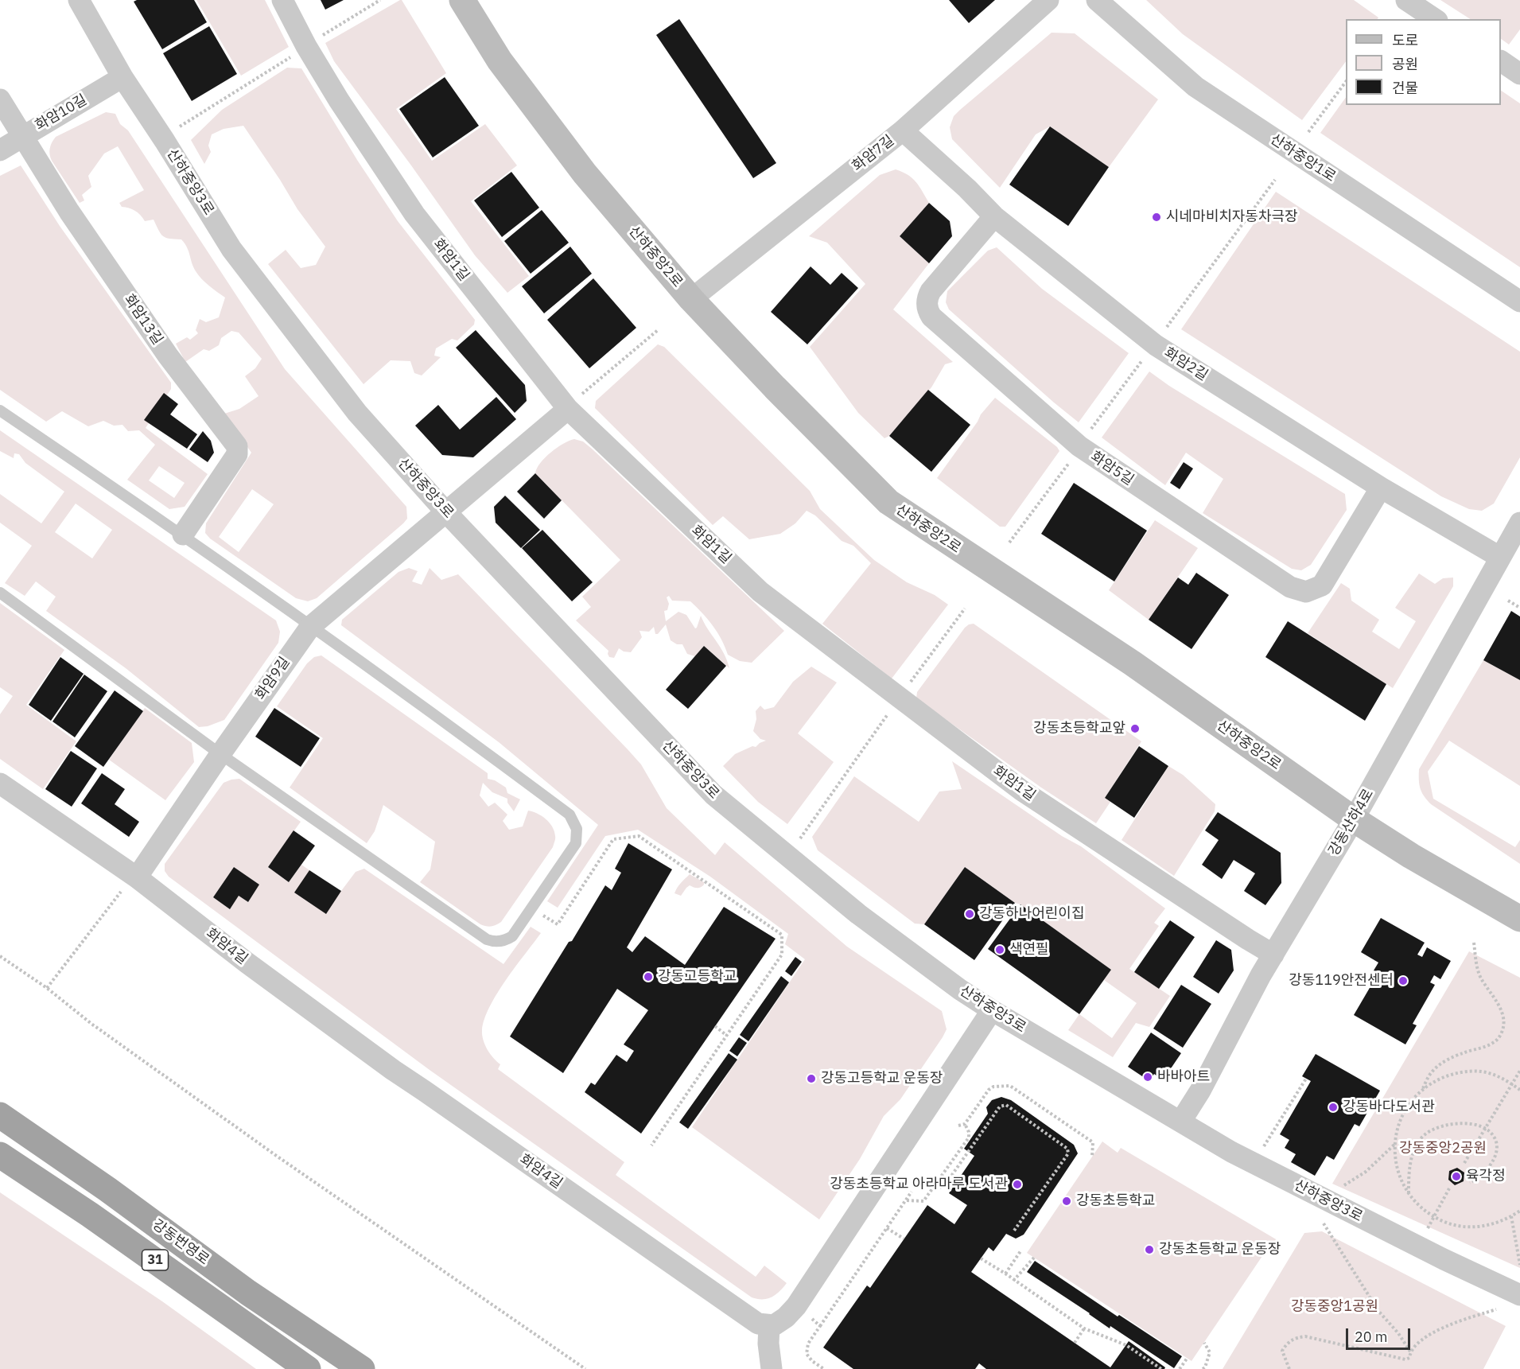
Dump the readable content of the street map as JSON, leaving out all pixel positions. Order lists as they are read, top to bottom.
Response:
{
  "streets": {
    "highway": ["강동번영로", "31"],
    "main road": ["산하중앙2로"],
    "street": [
      "화암10길",
      "화암7길",
      "산하중앙1로",
      "산하중앙3로",
      "화암1길",
      "화암13길",
      "화암2길",
      "화암5길",
      "화암9길",
      "강동산하4로",
      "화암4길"
    ]
  },
  "crossings": [
    ["화암10길", "산하중앙3로"],
    ["화암10길", "화암13길"],
    ["화암7길", "산하중앙2로"],
    ["화암7길", "화암2길"],
    ["산하중앙3로", "화암9길"],
    ["산하중앙3로", "강동산하4로"],
    ["산하중앙2로", "강동산하4로"],
    ["화암1길", "화암9길"],
    ["화암1길", "강동산하4로"],
    ["화암2길", "화암5길"],
    ["화암2길", "강동산하4로"],
    ["화암9길", "화암4길"]
  ],
  "parks": ["강동중앙2공원", "강동중앙1공원"],
  "places": [
    "시네마비치자동차극장",
    "강동초등학교앞",
    "강동하나어린이집",
    "색연필",
    "강동고등학교",
    "강동119안전센터",
    "바바아트",
    "강동고등학교 운동장",
    "강동바다도서관",
    "육각정",
    "강동초등학교 아라마루 도서관",
    "강동초등학교",
    "강동초등학교 운동장"
  ],
  "legend": ["도로", "공원", "건물"],
  "scale_bar": "20 m"
}
